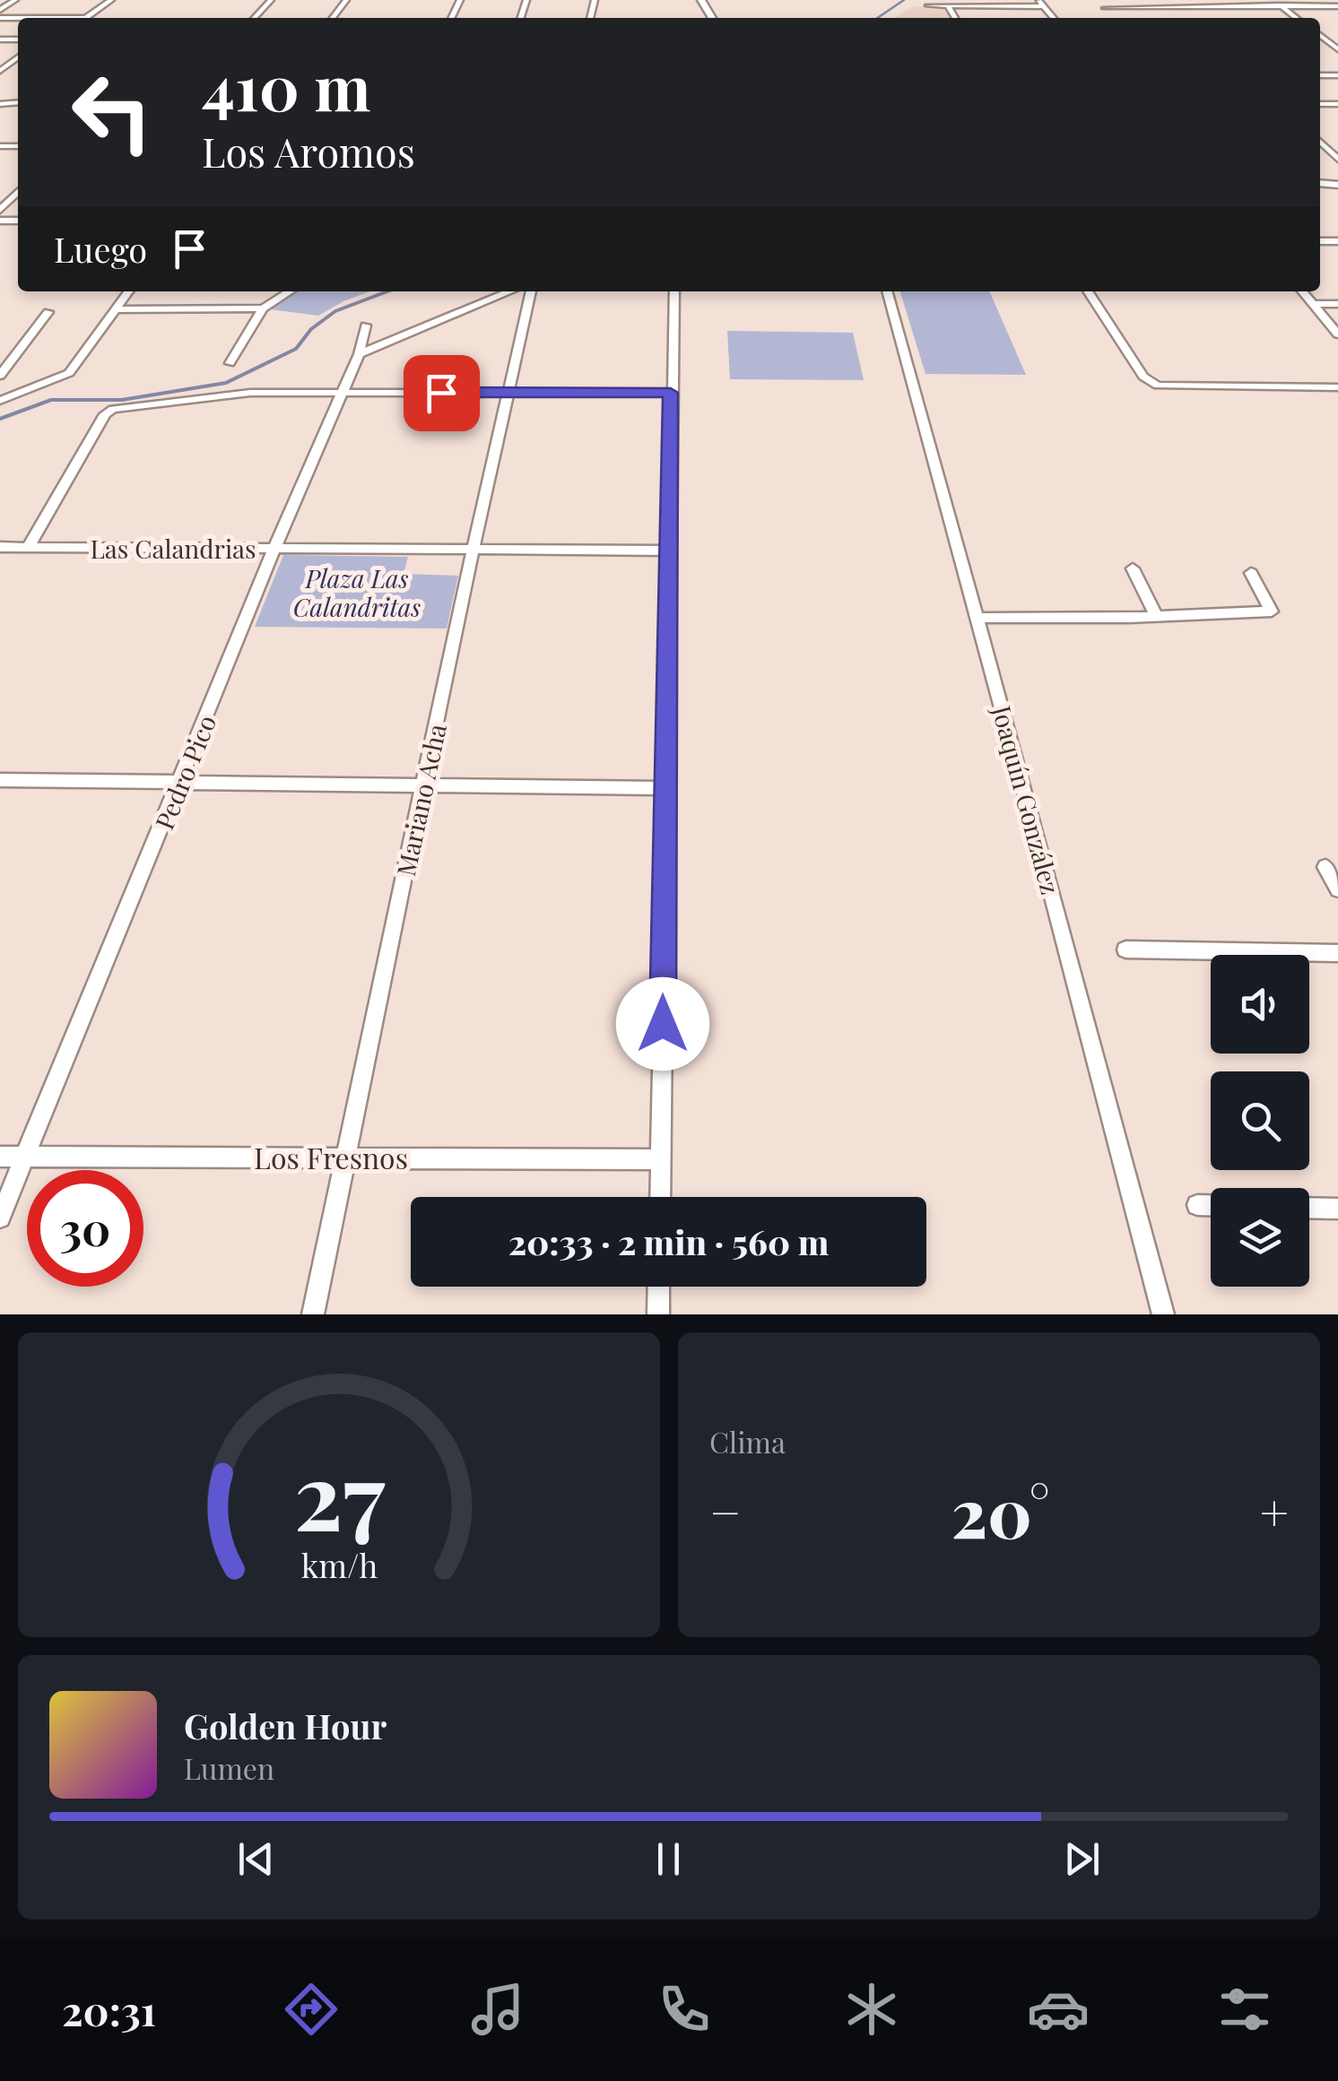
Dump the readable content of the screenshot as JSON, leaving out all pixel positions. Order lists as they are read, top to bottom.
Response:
{
  "streets": {
    "street": [
      "Las Calandrias",
      "Pedro Pico",
      "Mariano Acha",
      "Joaquín González",
      "Los Fresnos"
    ]
  },
  "crossings": [
    ["Las Calandrias", "Pedro Pico"],
    ["Las Calandrias", "Mariano Acha"],
    ["Pedro Pico", "Los Fresnos"],
    ["Mariano Acha", "Los Fresnos"]
  ],
  "parks": ["Plaza Las Calandritas"],
  "page": {
    "turn": ["410 m", "Los Aromos"],
    "then": "Luego",
    "limit": "30",
    "trip": "20:33 · 2 min · 560 m",
    "tile": "Clima",
    "heat": ["−", "20°", "+"],
    "song": ["Golden Hour", "Lumen"],
    "tabs": "20:31",
    "gauge": ["27", "km/h"]
  }
}
